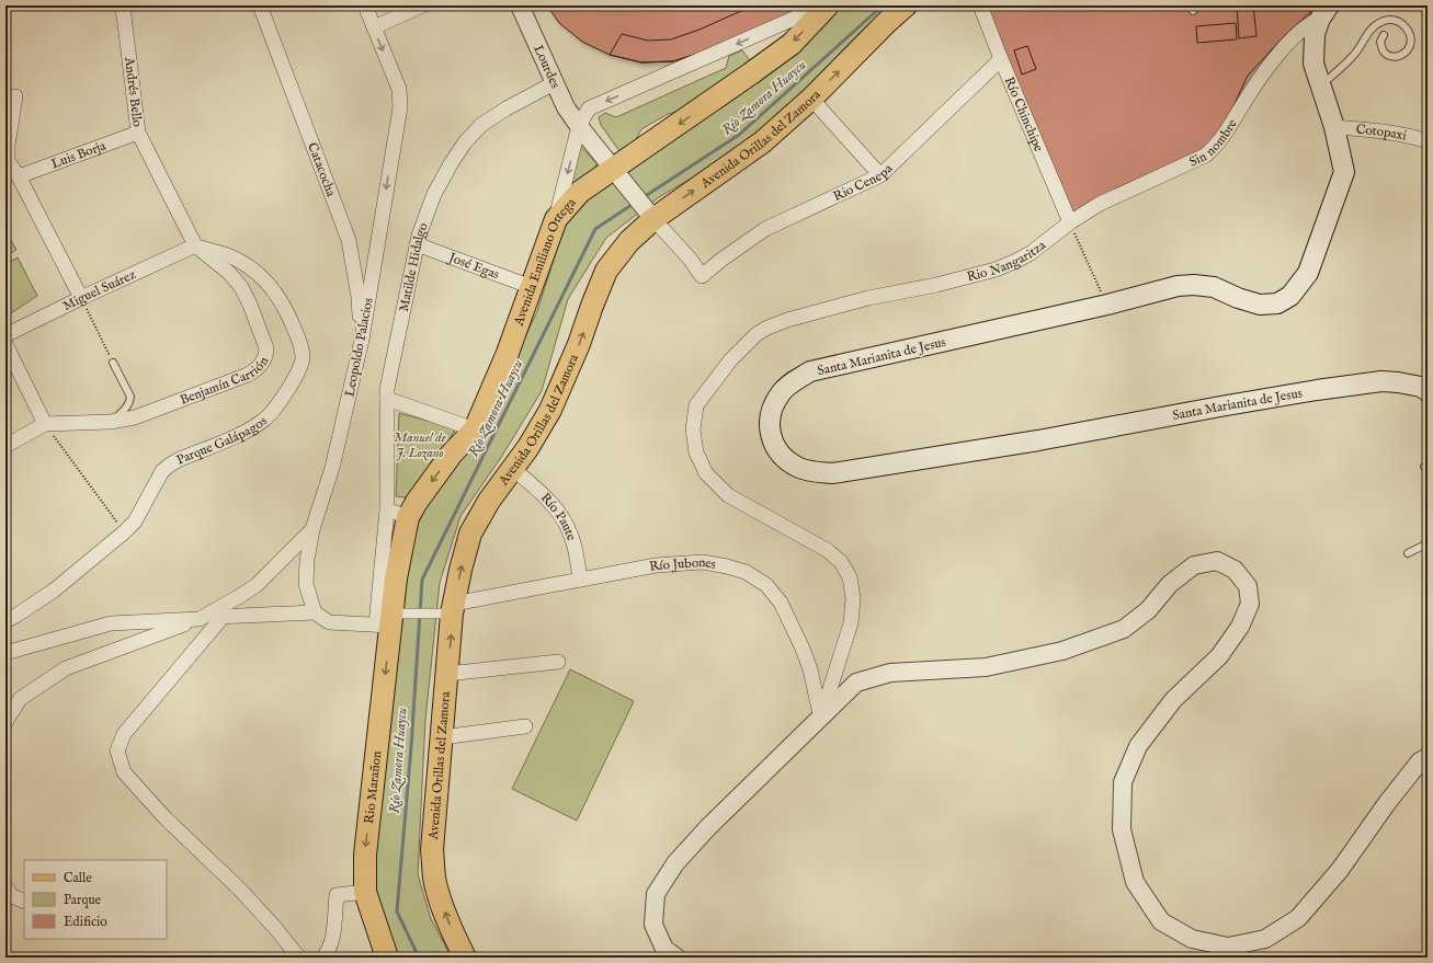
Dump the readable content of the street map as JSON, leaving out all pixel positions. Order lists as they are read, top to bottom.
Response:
{
  "streets": {
    "main road": [
      "Avenida Orillas del Zamora",
      "Avenida Emiliano Ortega",
      "Santa Marianita de Jesus",
      "Rio Marañon"
    ],
    "street": [
      "Lourdes",
      "Andrés Bello",
      "Río Chinchipe",
      "Cotopaxi",
      "Sin nombre",
      "Luis Borja",
      "Catacocha",
      "Rio Cenepa",
      "Rio Nangaritza",
      "José Egas",
      "Matilde Hidalgo",
      "Miguel Suárez",
      "Leopoldo Palacios",
      "Benjamín Carrión",
      "Parque Galápagos",
      "Río Paute",
      "Río Jubones"
    ]
  },
  "crossings": [
    ["Lourdes", "Avenida Orillas del Zamora"],
    ["Lourdes", "Rio Cenepa"],
    ["Lourdes", "Avenida Emiliano Ortega"],
    ["Lourdes", "Matilde Hidalgo"],
    ["Andrés Bello", "Luis Borja"],
    ["Andrés Bello", "Miguel Suárez"],
    ["Andrés Bello", "Benjamín Carrión"],
    ["Andrés Bello", "Parque Galápagos"],
    ["Río Chinchipe", "Sin nombre"],
    ["Río Chinchipe", "Rio Cenepa"],
    ["Río Chinchipe", "Rio Nangaritza"],
    ["Cotopaxi", "Santa Marianita de Jesus"],
    ["Avenida Orillas del Zamora", "Rio Cenepa"],
    ["Avenida Orillas del Zamora", "Río Paute"],
    ["Avenida Orillas del Zamora", "Río Jubones"],
    ["Sin nombre", "Rio Nangaritza"],
    ["Sin nombre", "Santa Marianita de Jesus"],
    ["Catacocha", "Leopoldo Palacios"],
    ["Rio Nangaritza", "Río Jubones"],
    ["Avenida Emiliano Ortega", "José Egas"],
    ["Avenida Emiliano Ortega", "Matilde Hidalgo"],
    ["Avenida Emiliano Ortega", "Rio Marañon"],
    ["José Egas", "Matilde Hidalgo"],
    ["Matilde Hidalgo", "Rio Marañon"],
    ["Miguel Suárez", "Benjamín Carrión"],
    ["Miguel Suárez", "Parque Galápagos"],
    ["Benjamín Carrión", "Parque Galápagos"],
    ["Río Paute", "Río Jubones"]
  ],
  "one_way": [
    "Avenida Orillas del Zamora",
    "Avenida Emiliano Ortega",
    "Leopoldo Palacios",
    "Rio Marañon"
  ],
  "water": ["Río Zamora Huaycu"],
  "parks": ["Manuel de J. Lozano"],
  "legend": ["Calle", "Parque", "Edificio"]
}
